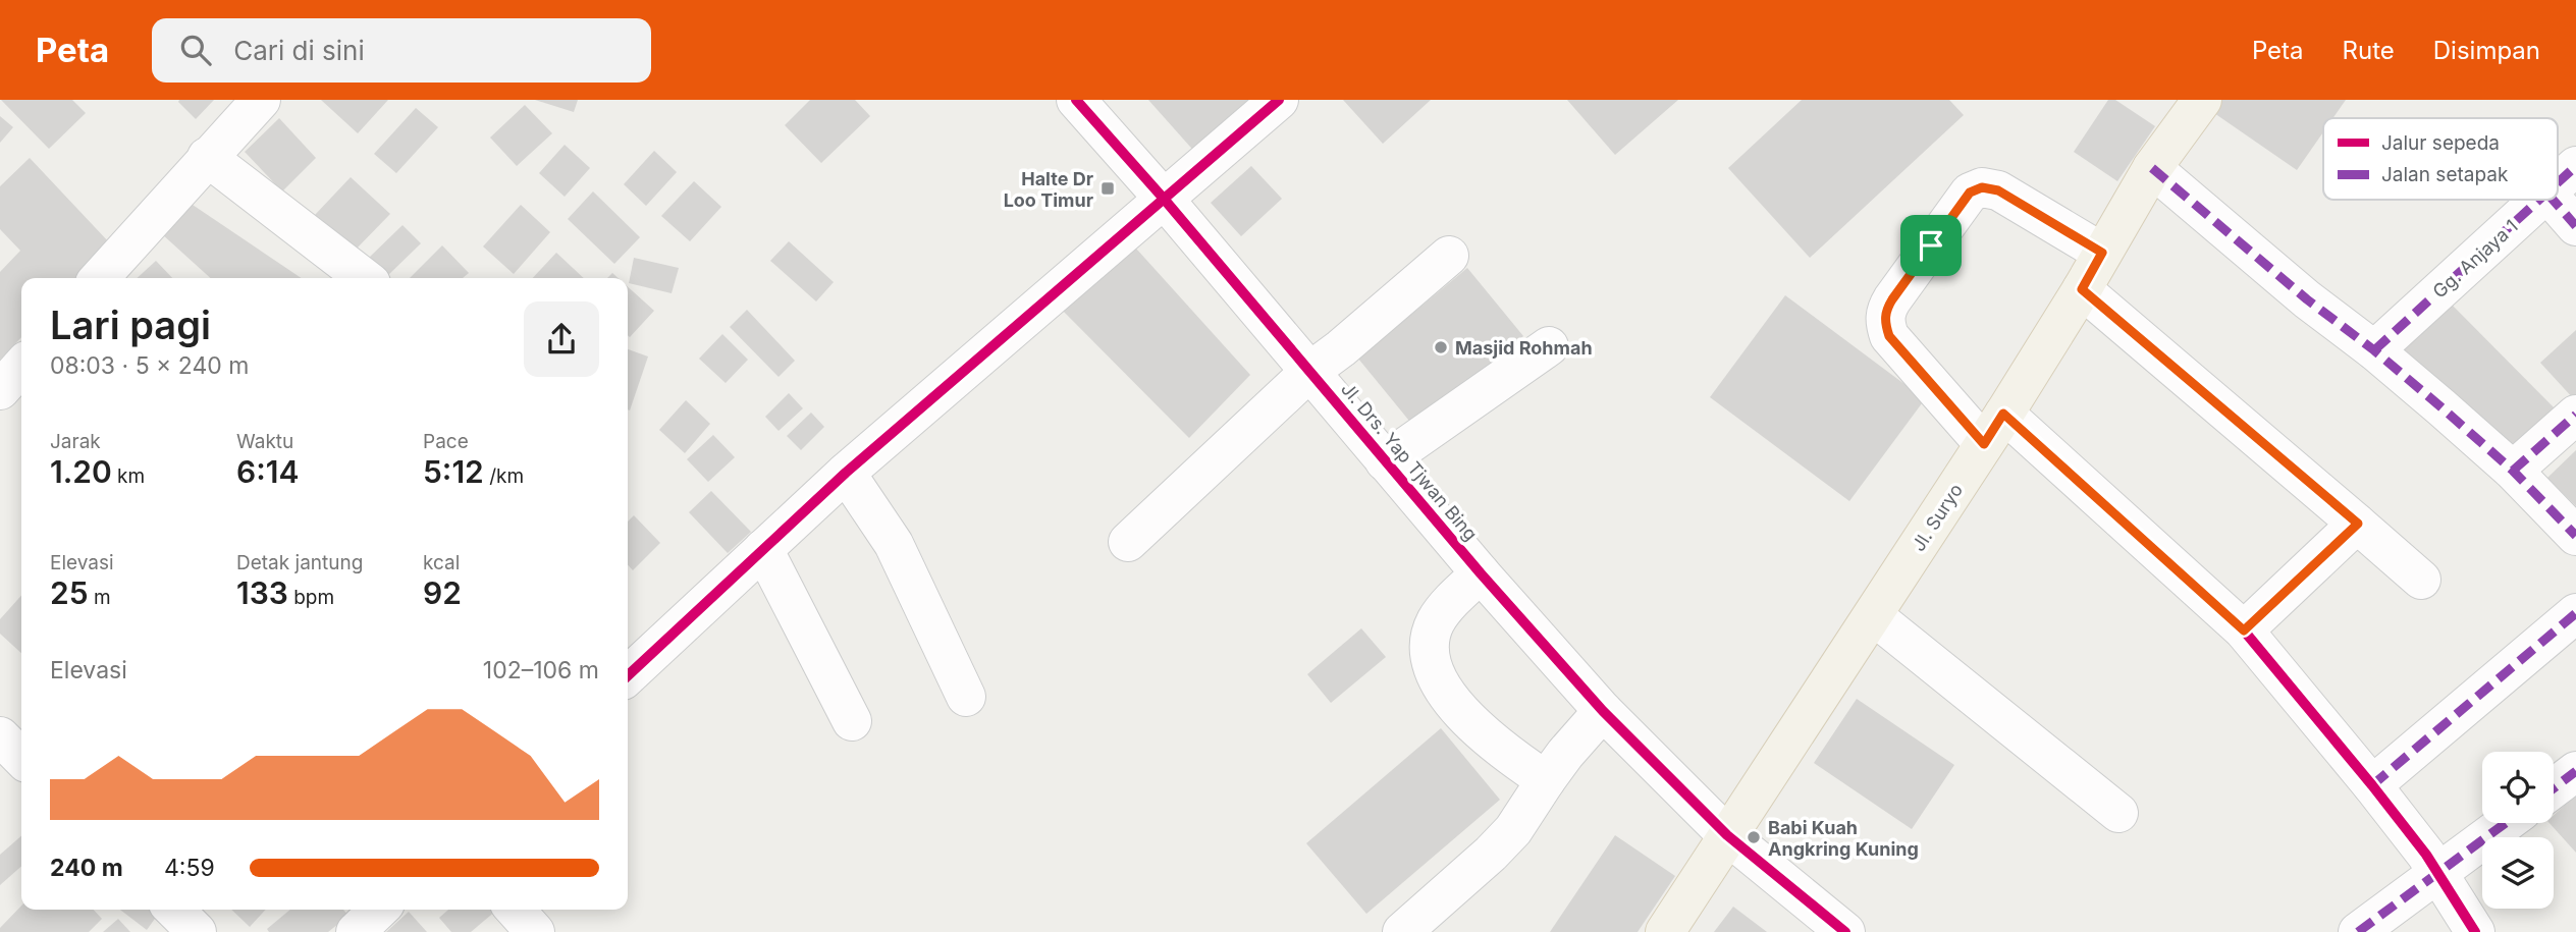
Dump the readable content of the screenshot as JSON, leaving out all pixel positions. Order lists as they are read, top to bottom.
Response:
{
  "streets": {
    "main road": ["Jl. Suryo"],
    "street": ["Gg. Anjaya 1", "Jl. Drs. Yap Tjwan Bing"]
  },
  "crossings": [
    ["Jl. Drs. Yap Tjwan Bing", "Jl. Suryo"]
  ],
  "places": {
    "transit": ["Halte Dr Loo Timur"],
    "other": ["Masjid Rohmah", "Babi Kuah Angkring Kuning"]
  },
  "legend": ["Jalur sepeda", "Jalan setapak"],
  "page": {
    "header": "Peta",
    "search": "Cari di sini",
    "nav": ["Peta", "Rute", "Disimpan"],
    "heading": ["Lari pagi", "08:03 · 5 × 240 m"],
    "stats": [
      ["Jarak", "1.20 km"],
      ["Waktu", "6:14"],
      ["Pace", "5:12 /km"],
      ["Elevasi", "25 m"],
      ["Detak jantung", "133 bpm"],
      ["kcal", "92"]
    ],
    "chart": ["Elevasi", "102–106 m"],
    "list": [
      {
        "name": "240 m",
        "note": "4:59"
      }
    ]
  }
}
